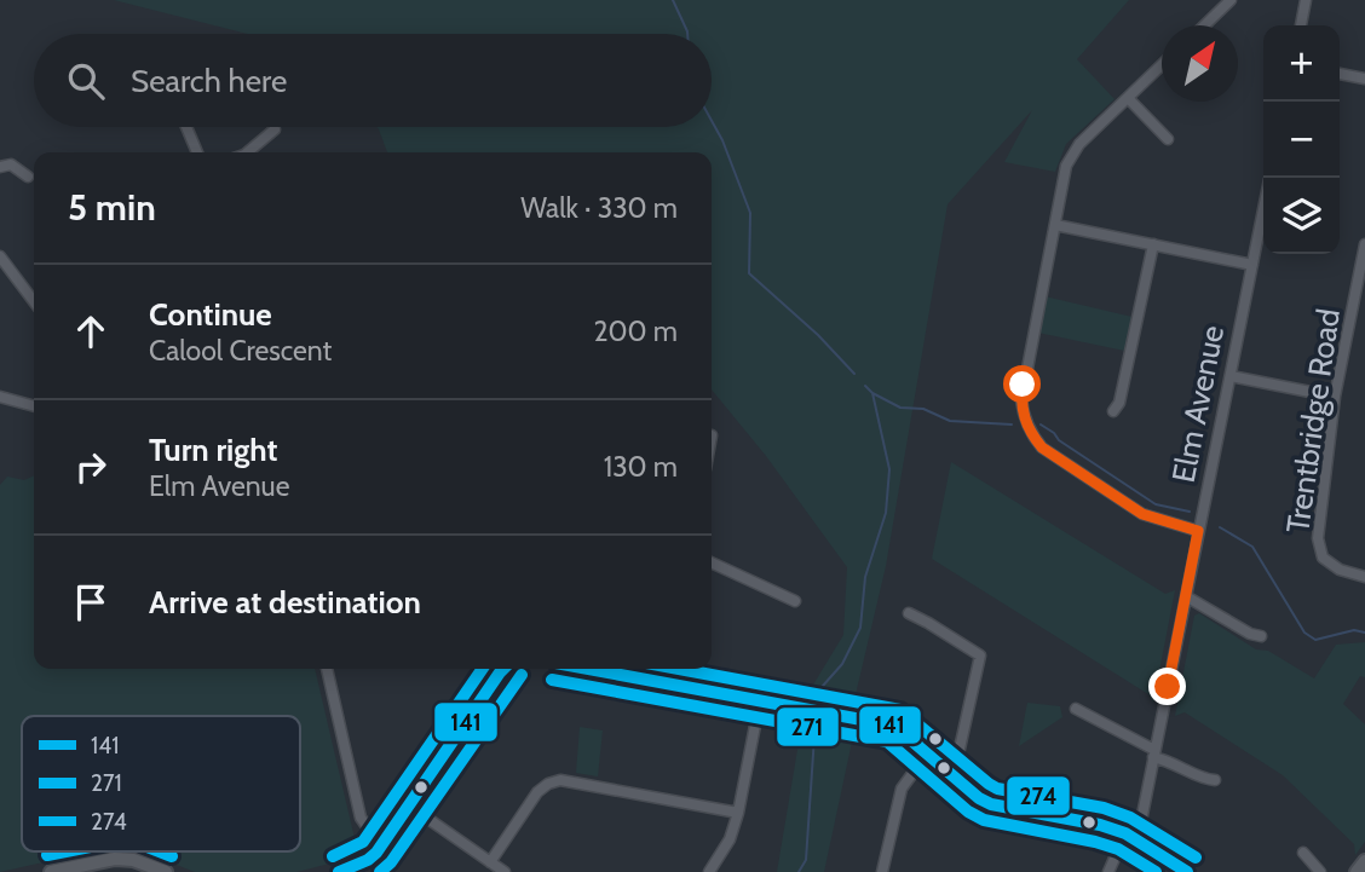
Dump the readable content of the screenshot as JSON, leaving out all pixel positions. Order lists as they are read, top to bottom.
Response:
{
  "streets": {
    "street": ["Elm Avenue", "Trentbridge Road"]
  },
  "lines": ["transit line 141", "transit line 274", "transit line 271"],
  "legend": ["141", "271", "274"],
  "north": "top right",
  "page": {
    "map_buttons": ["+", "−"],
    "search": "Search here",
    "heading": ["5 min", "Walk · 330 m"],
    "list": [
      ["Continue", "Calool Crescent", "200 m"],
      ["Turn right", "Elm Avenue", "130 m"],
      "Arrive at destination"
    ]
  }
}
